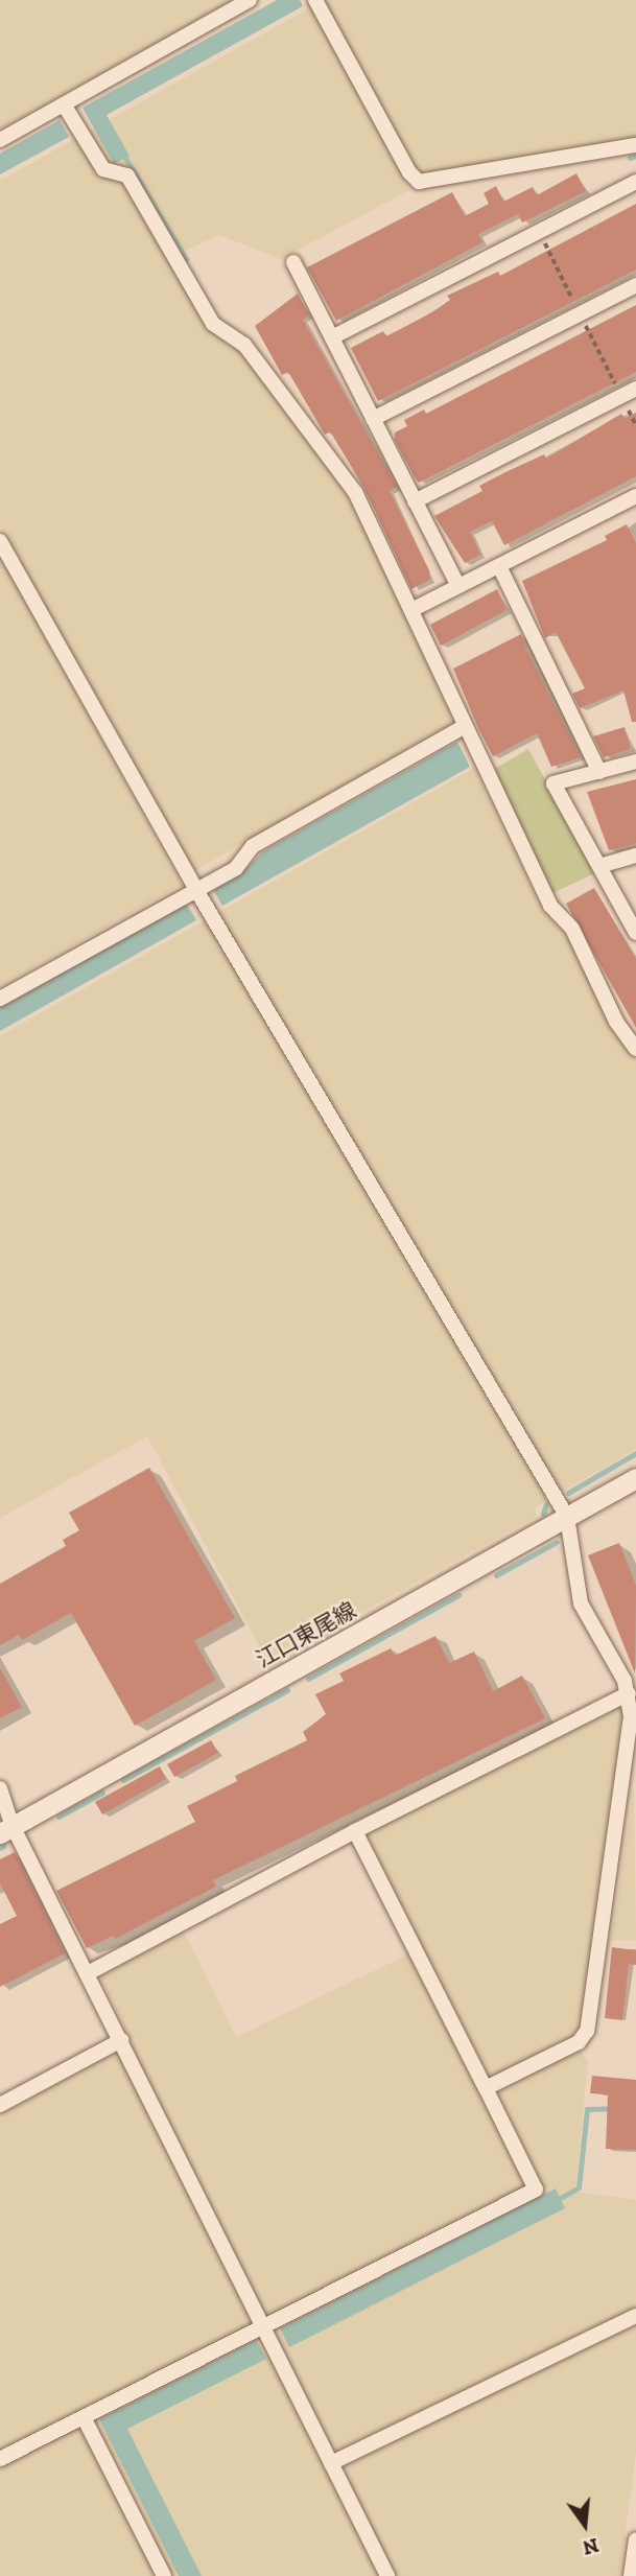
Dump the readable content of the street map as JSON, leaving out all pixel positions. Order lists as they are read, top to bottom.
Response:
{
  "streets": {
    "main road": ["江口東尾線"]
  },
  "north": "bottom"
}
